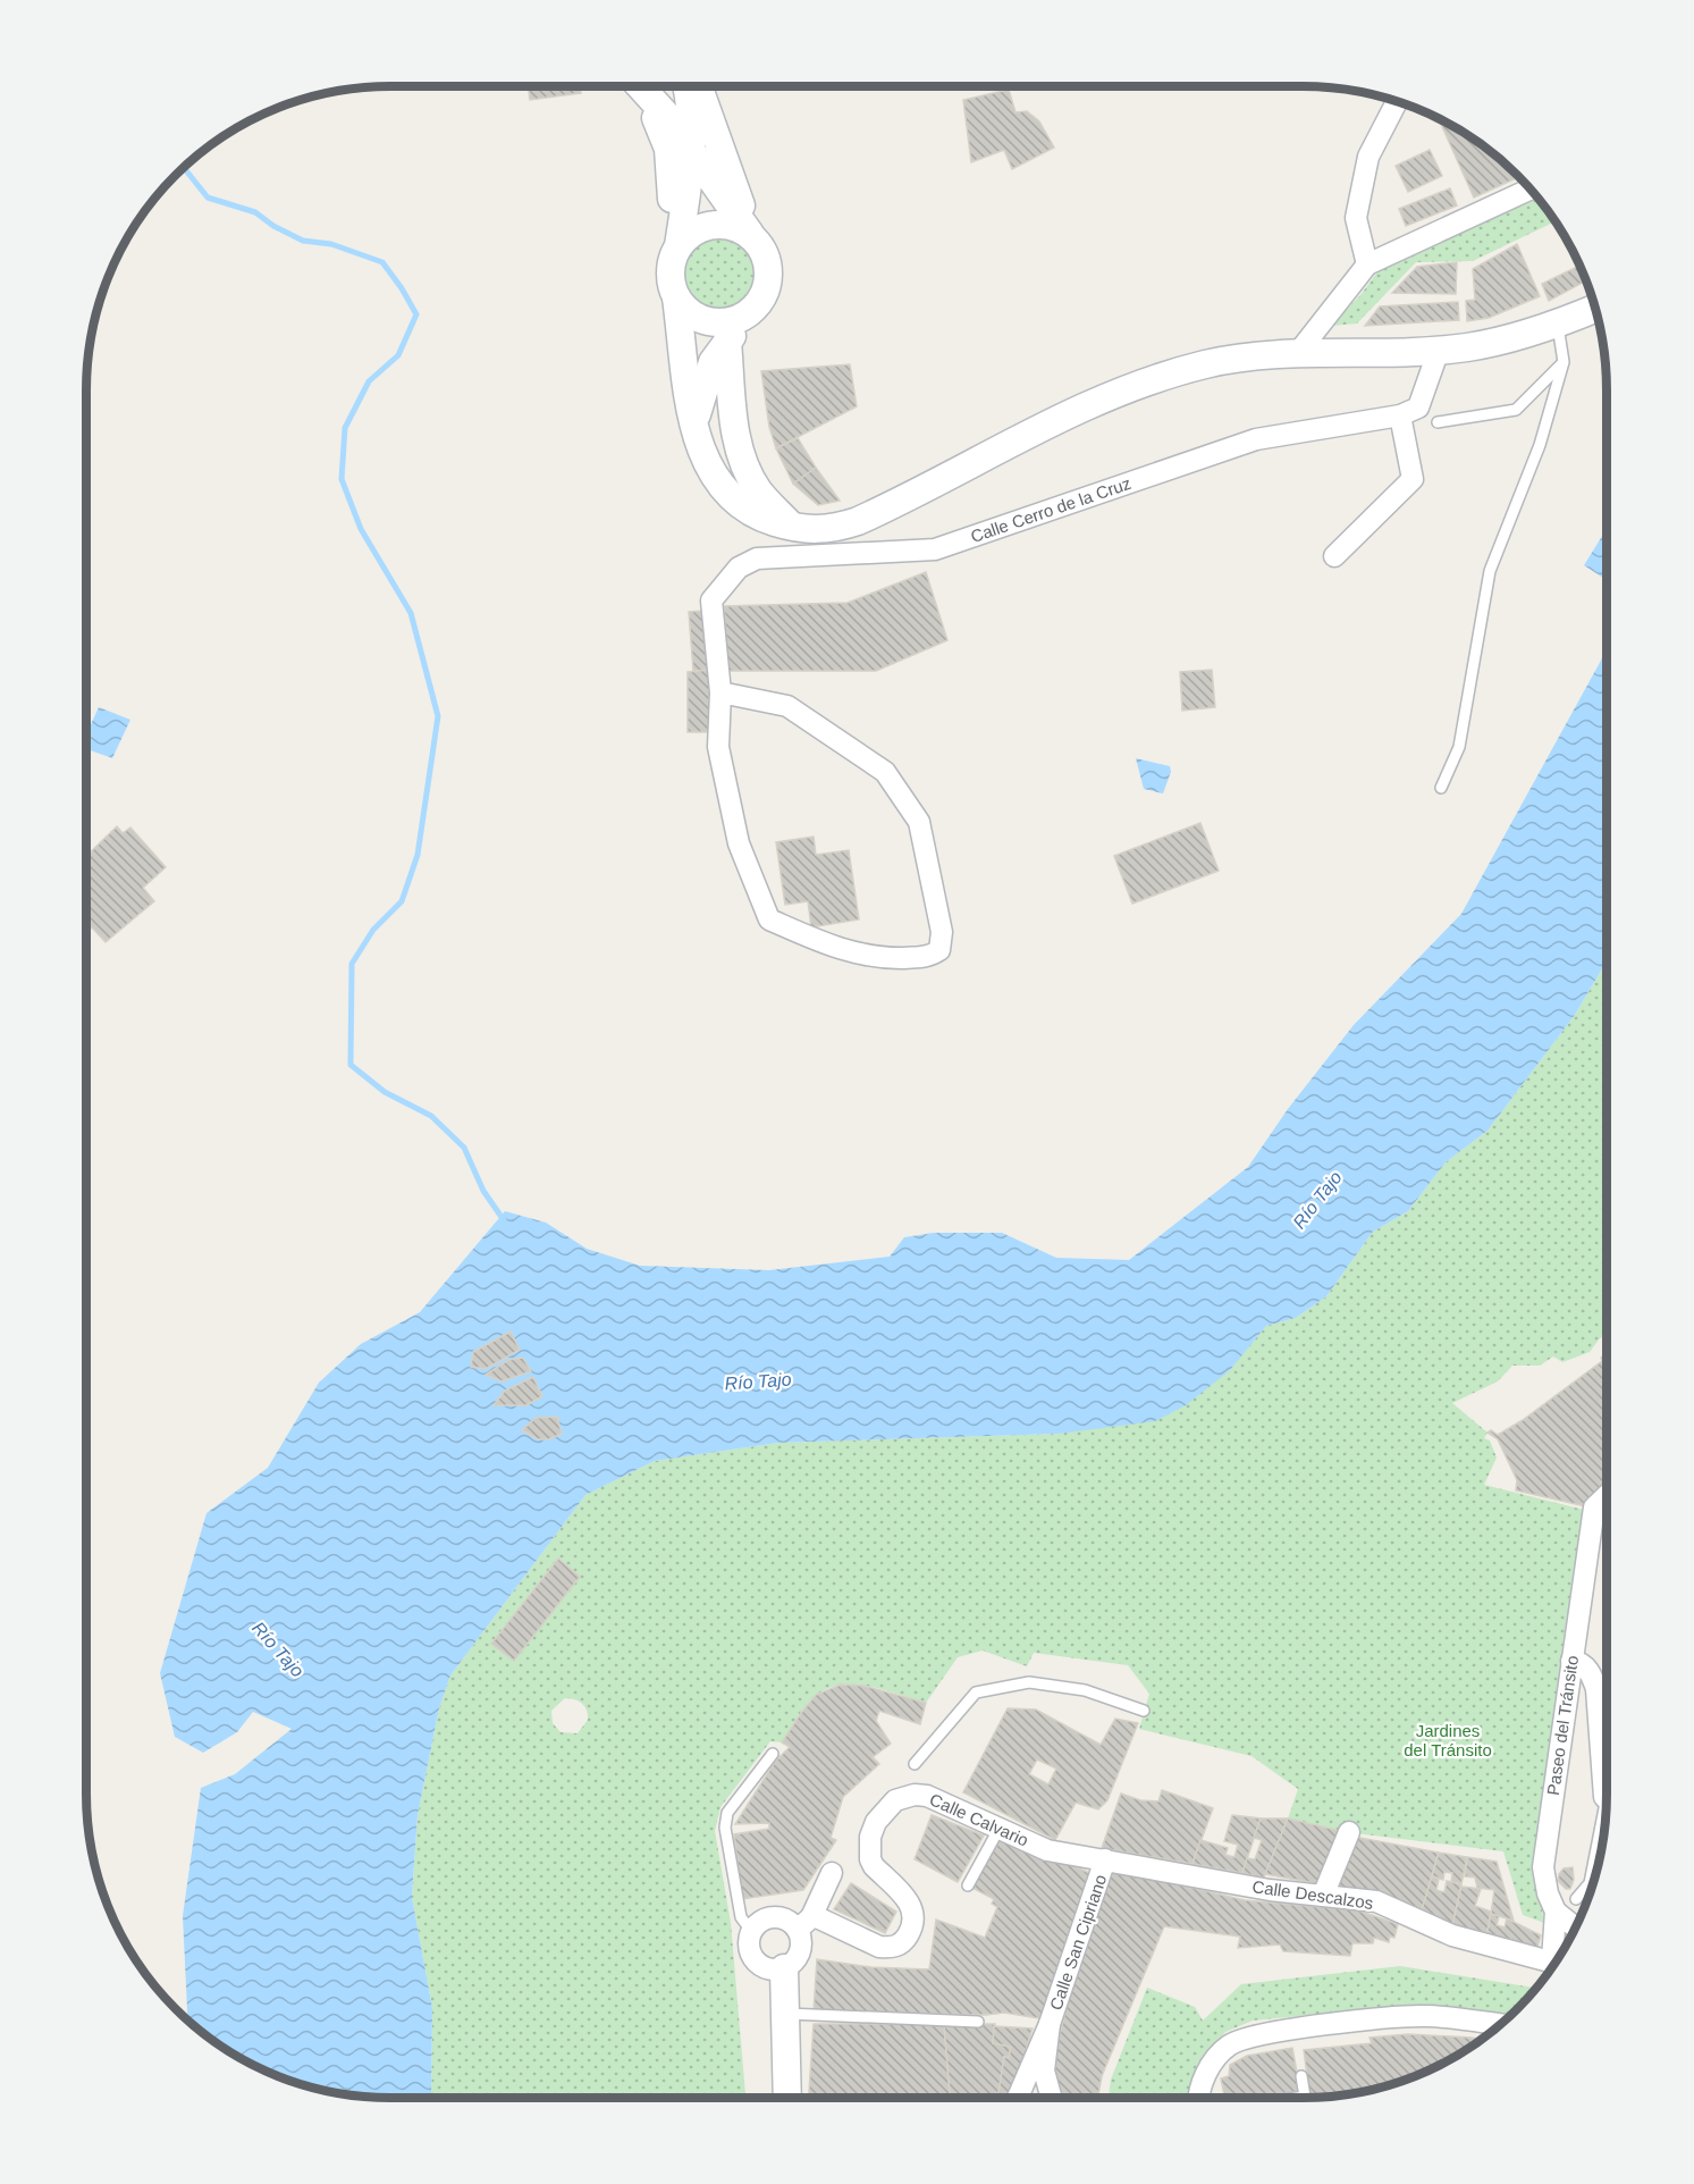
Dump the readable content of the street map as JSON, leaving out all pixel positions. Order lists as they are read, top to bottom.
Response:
{
  "streets": {
    "street": [
      "Calle Cerro de la Cruz",
      "Paseo del Tránsito",
      "Calle Calvario",
      "Calle Descalzos",
      "Calle San Cipriano"
    ]
  },
  "crossings": [
    ["Calle Calvario", "Calle Descalzos"],
    ["Calle Calvario", "Calle San Cipriano"],
    ["Calle Descalzos", "Calle San Cipriano"]
  ],
  "water": ["Río Tajo"],
  "parks": ["Jardines del Tránsito"]
}
